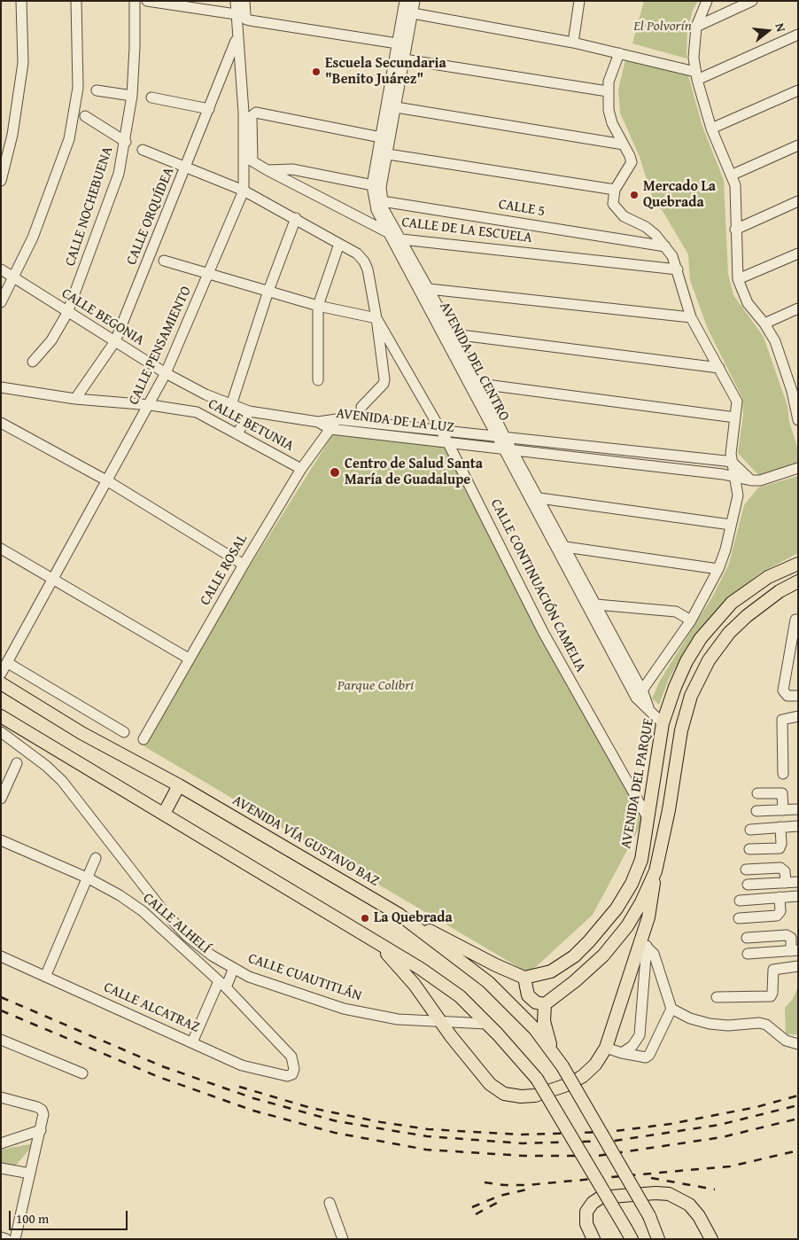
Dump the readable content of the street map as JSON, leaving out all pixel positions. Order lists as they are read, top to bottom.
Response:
{
  "streets": {
    "main road": ["AVENIDA DEL PARQUE", "AVENIDA VÍA GUSTAVO BAZ"],
    "street": [
      "CALLE NOCHEBUENA",
      "CALLE 5",
      "CALLE ORQUÍDEA",
      "CALLE DE LA ESCUELA",
      "CALLE BEGONIA",
      "CALLE PENSAMIENTO",
      "AVENIDA DEL CENTRO",
      "AVENIDA DE LA LUZ",
      "CALLE BETUNIA",
      "CALLE ROSAL",
      "CALLE CONTINUACIÓN CAMELIA",
      "CALLE ALHELÍ",
      "CALLE CUAUTITLÁN",
      "CALLE ALCATRAZ"
    ]
  },
  "crossings": [
    ["CALLE NOCHEBUENA", "CALLE BEGONIA"],
    ["CALLE 5", "AVENIDA DEL CENTRO"],
    ["CALLE ORQUÍDEA", "CALLE BEGONIA"],
    ["CALLE ORQUÍDEA", "CALLE PENSAMIENTO"],
    ["CALLE ORQUÍDEA", "CALLE BETUNIA"],
    ["CALLE ORQUÍDEA", "CALLE CONTINUACIÓN CAMELIA"],
    ["CALLE DE LA ESCUELA", "AVENIDA DEL CENTRO"],
    ["CALLE BEGONIA", "CALLE PENSAMIENTO"],
    ["CALLE BEGONIA", "AVENIDA DE LA LUZ"],
    ["CALLE PENSAMIENTO", "CALLE BETUNIA"],
    ["CALLE PENSAMIENTO", "CALLE CONTINUACIÓN CAMELIA"],
    ["AVENIDA DEL CENTRO", "AVENIDA DE LA LUZ"],
    ["AVENIDA DEL CENTRO", "AVENIDA DEL PARQUE"],
    ["AVENIDA DE LA LUZ", "CALLE ROSAL"],
    ["AVENIDA DE LA LUZ", "CALLE CONTINUACIÓN CAMELIA"],
    ["CALLE BETUNIA", "CALLE ROSAL"],
    ["CALLE CONTINUACIÓN CAMELIA", "AVENIDA DEL PARQUE"],
    ["CALLE ALHELÍ", "CALLE ALCATRAZ"]
  ],
  "parks": ["El Polvorín", "Parque Colibri"],
  "places": [
    "Escuela Secundaria \"Benito Juárez\"",
    "Mercado La Quebrada",
    "Centro de Salud Santa María de Guadalupe",
    "La Quebrada"
  ],
  "scale_bar": "100 m",
  "north": "right"
}
